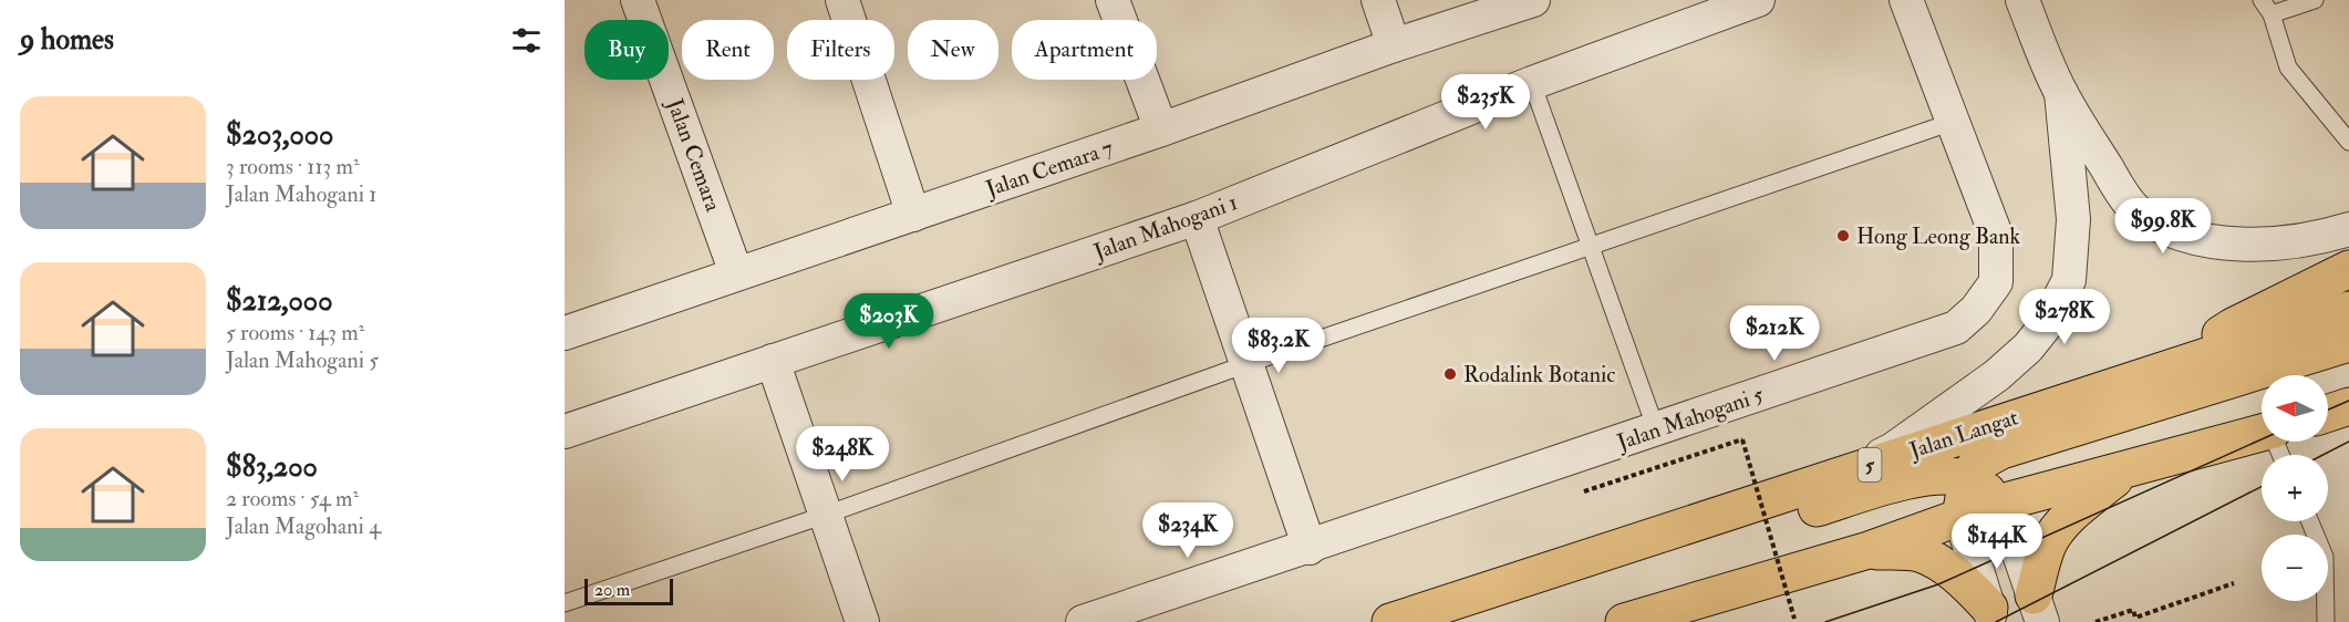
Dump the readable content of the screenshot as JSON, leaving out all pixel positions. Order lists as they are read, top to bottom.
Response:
{
  "streets": {
    "highway": ["Jalan Langat", "5"],
    "street": [
      "Jalan Cemara",
      "Jalan Cemara 7",
      "Jalan Mahogani 1",
      "Jalan Mahogani 5"
    ]
  },
  "crossings": [
    ["Jalan Cemara", "Jalan Cemara 7"],
    ["Jalan Langat", "5"]
  ],
  "places": ["Hong Leong Bank", "Rodalink Botanic"],
  "scale_bar": "20 m",
  "north": "left",
  "page": {
    "heading": "9 homes",
    "chip": [
      "Buy",
      "Rent",
      "Filters",
      "New",
      "Apartment"
    ],
    "price": [
      "$235K",
      "$99.8K",
      "$278K",
      "$203K",
      "$212K",
      "$83.2K",
      "$248K",
      "$234K",
      "$144K"
    ],
    "list": [
      {
        "name": "$203,000",
        "note": "3 rooms · 113 m² · Jalan Mahogani 1"
      },
      {
        "name": "$212,000",
        "note": "5 rooms · 143 m² · Jalan Mahogani 5"
      },
      {
        "name": "$83,200",
        "note": "2 rooms · 54 m² · Jalan Magohani 4"
      }
    ],
    "map_buttons": ["+", "−"],
    "scale": "20 m"
  }
}
